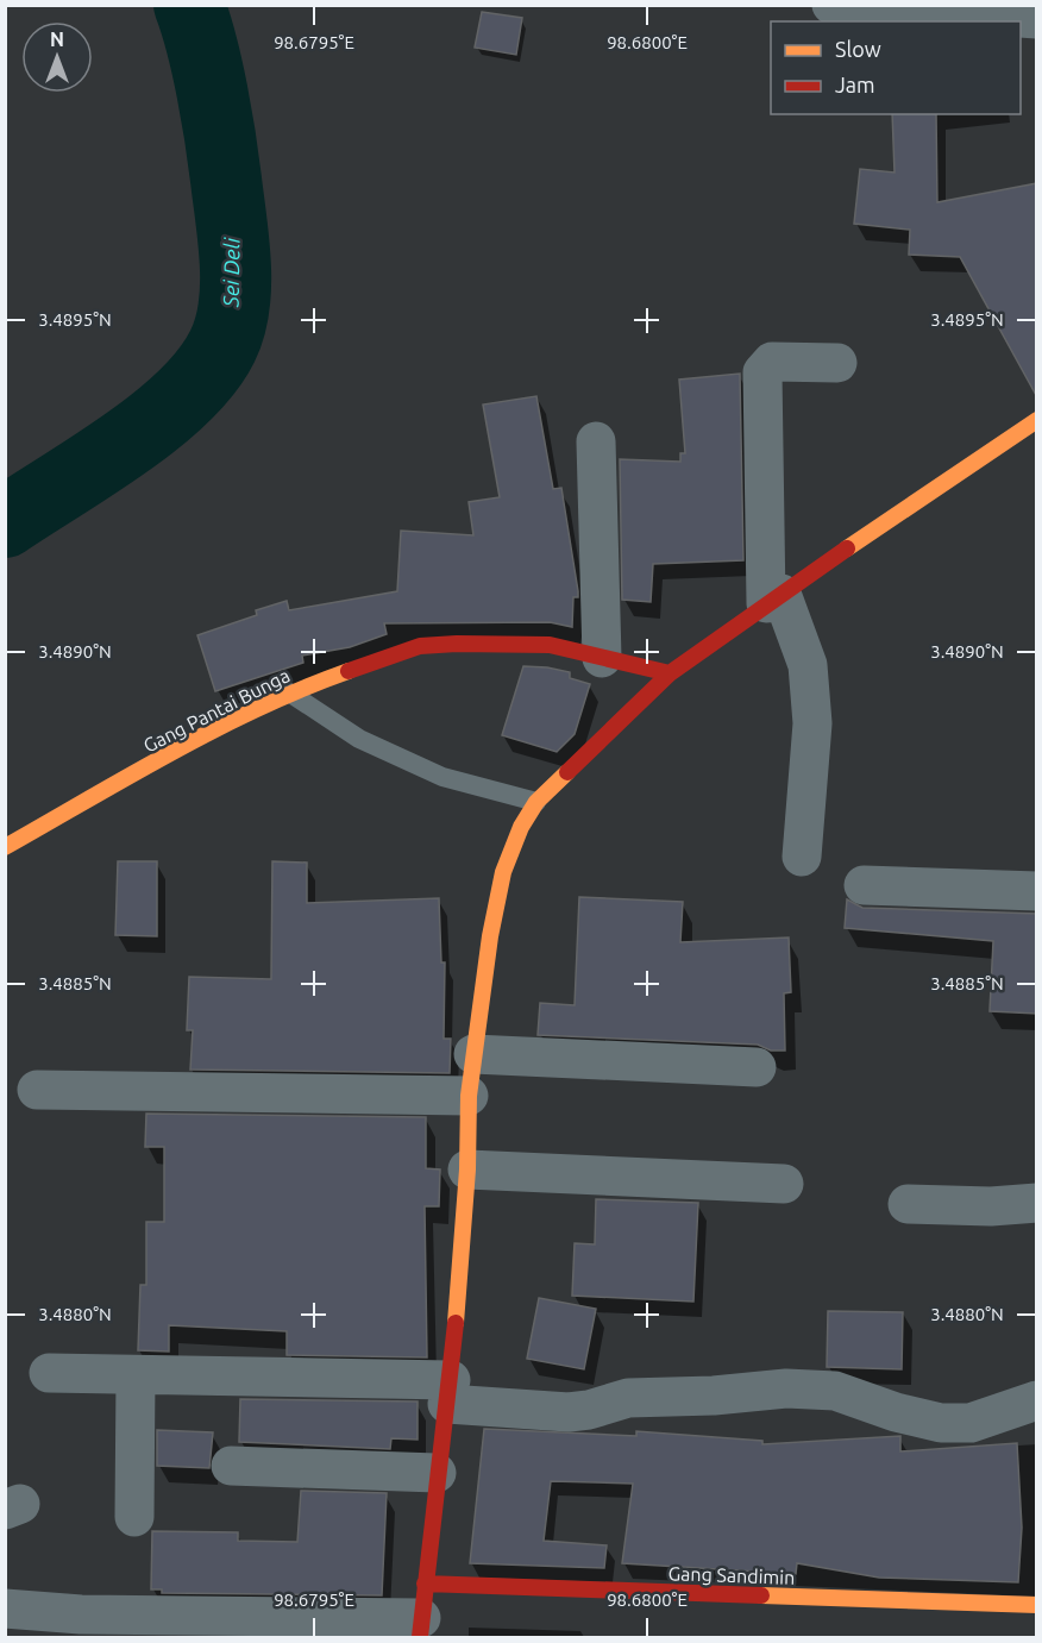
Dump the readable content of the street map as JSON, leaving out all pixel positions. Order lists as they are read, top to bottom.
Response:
{
  "streets": {
    "main road": ["Gang Pantai Bunga", "Gang Sandimin"]
  },
  "water": ["Sei Deli"],
  "legend": ["Slow", "Jam"],
  "north": "top",
  "coordinates": [
    "98.6795°E",
    "98.6800°E",
    "3.4895°N",
    "3.4890°N",
    "3.4885°N",
    "3.4880°N"
  ]
}
